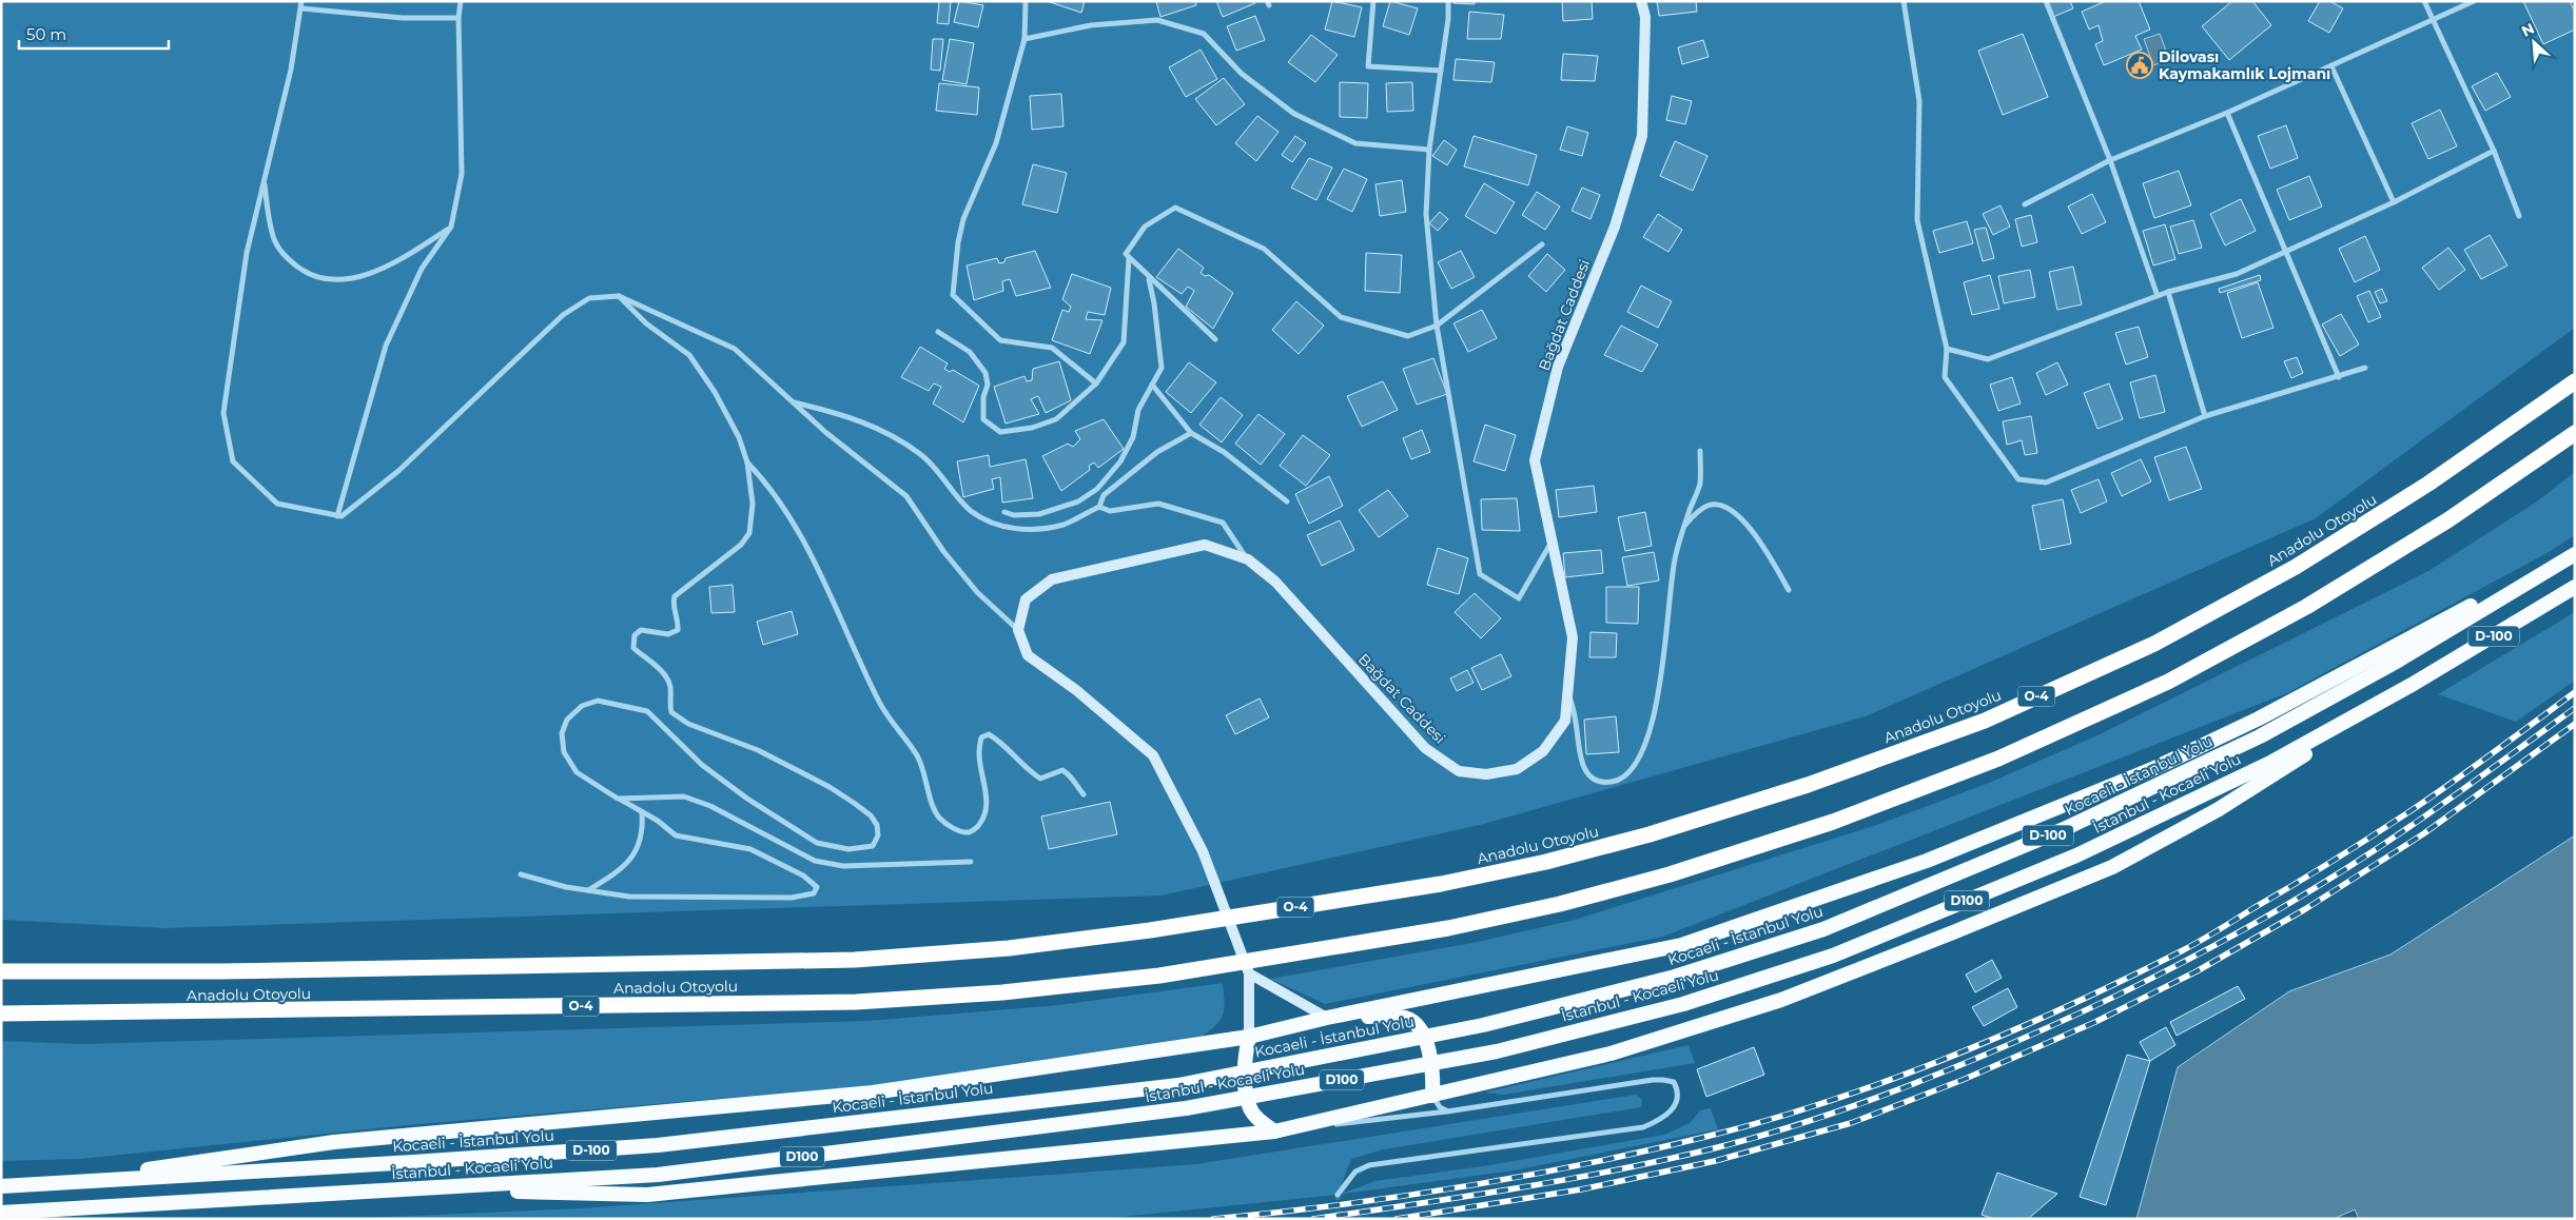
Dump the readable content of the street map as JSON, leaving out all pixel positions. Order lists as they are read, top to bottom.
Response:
{
  "streets": {
    "highway": [
      "Anadolu Otoyolu",
      "D-100",
      "O-4",
      "Kocaeli - İstanbul Yolu",
      "İstanbul - Kocaeli Yolu",
      "D100"
    ],
    "main road": ["Bağdat Caddesi"]
  },
  "places": {
    "public building": ["Dilovası Kaymakamlık Lojmanı"]
  },
  "scale_bar": "50 m",
  "north": "top left"
}
